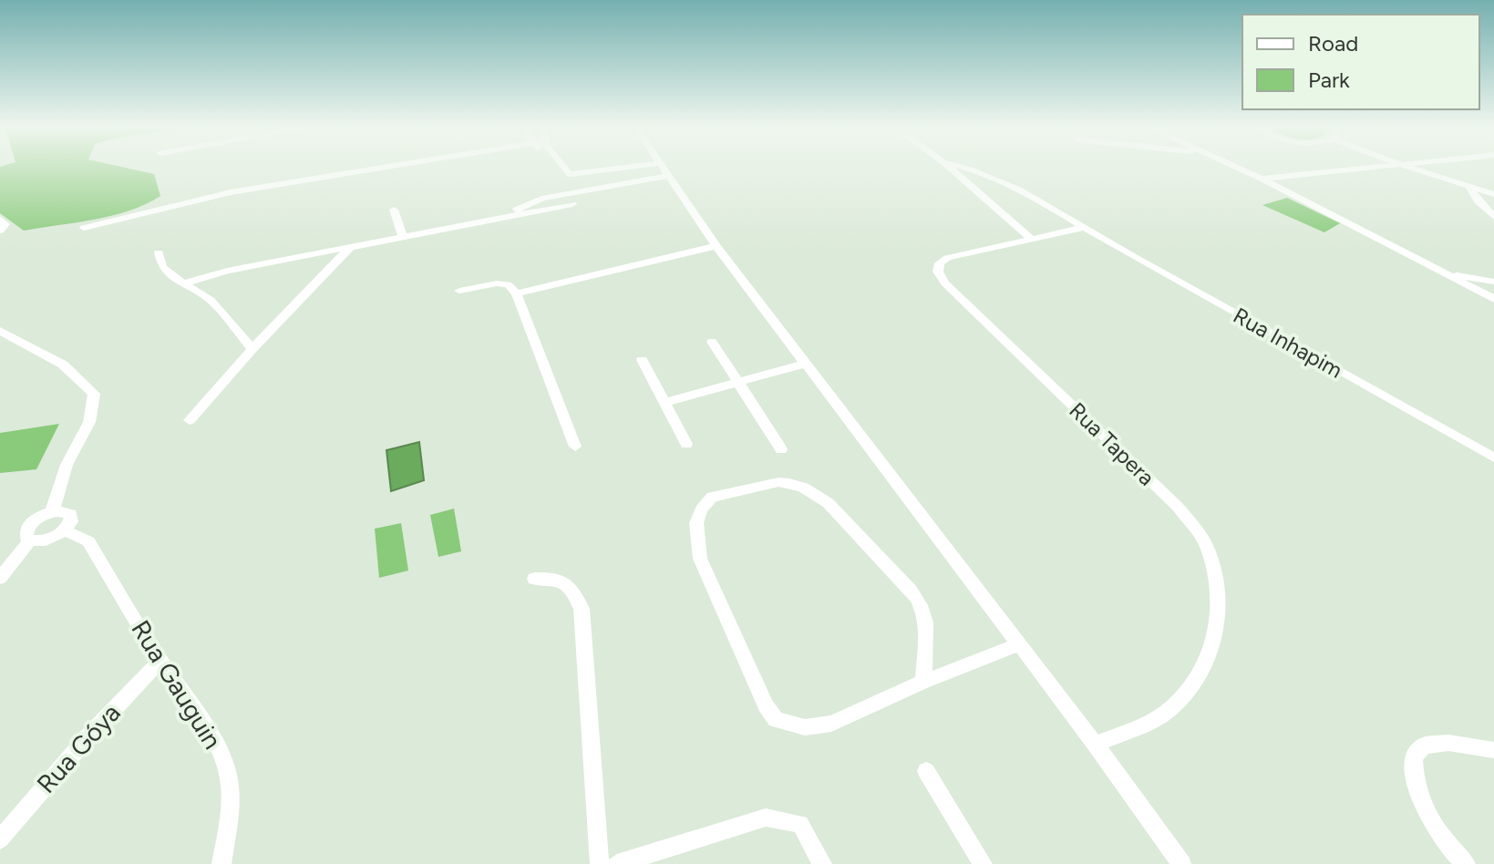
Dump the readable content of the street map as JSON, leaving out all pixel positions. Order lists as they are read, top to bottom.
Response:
{
  "streets": {
    "street": [
      "Rua Inhapim",
      "Rua Tapera",
      "Rua Gauguin",
      "Rua Góya"
    ]
  },
  "crossings": [
    ["Rua Inhapim", "Rua Tapera"],
    ["Rua Gauguin", "Rua Góya"]
  ],
  "legend": ["Road", "Park"]
}
